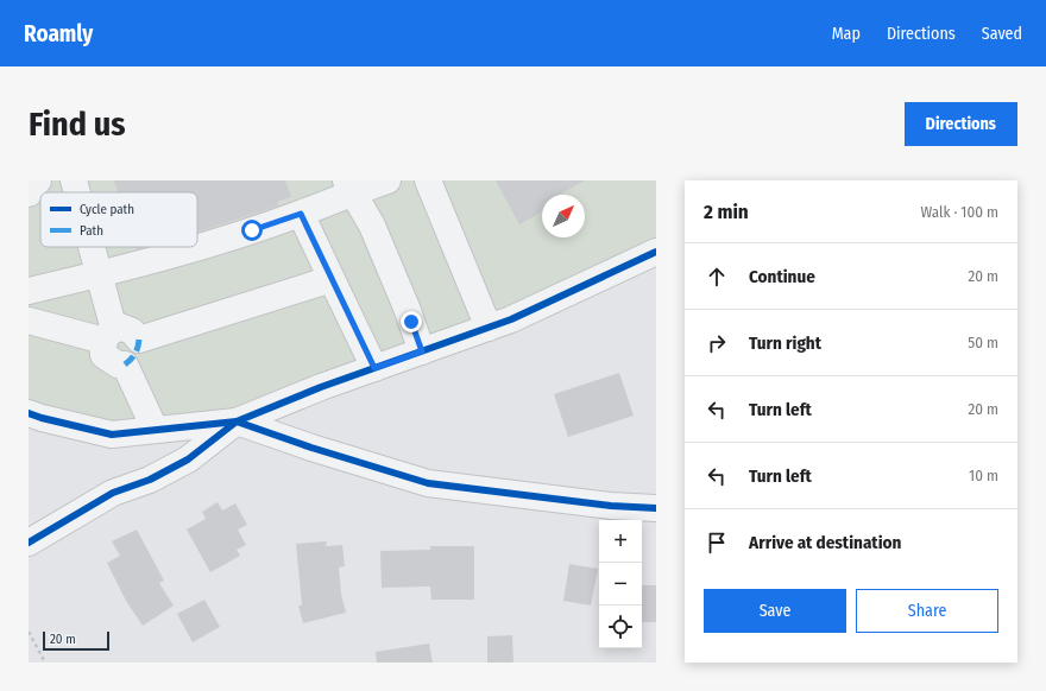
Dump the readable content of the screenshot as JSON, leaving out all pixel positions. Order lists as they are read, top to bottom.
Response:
{
  "legend": ["Cycle path", "Path"],
  "scale_bar": "20 m",
  "north": "top right",
  "page": {
    "header": "Roamly",
    "nav": ["Map", "Directions", "Saved"],
    "buttons": [
      "Directions",
      ["Save", "Share"]
    ],
    "title": "Find us",
    "heading": ["2 min", "Walk · 100 m"],
    "list": [
      ["Continue", "20 m"],
      ["Turn right", "50 m"],
      ["Turn left", "20 m"],
      ["Turn left", "10 m"],
      "Arrive at destination"
    ],
    "map_buttons": ["+", "−"],
    "scale": "20 m"
  }
}
